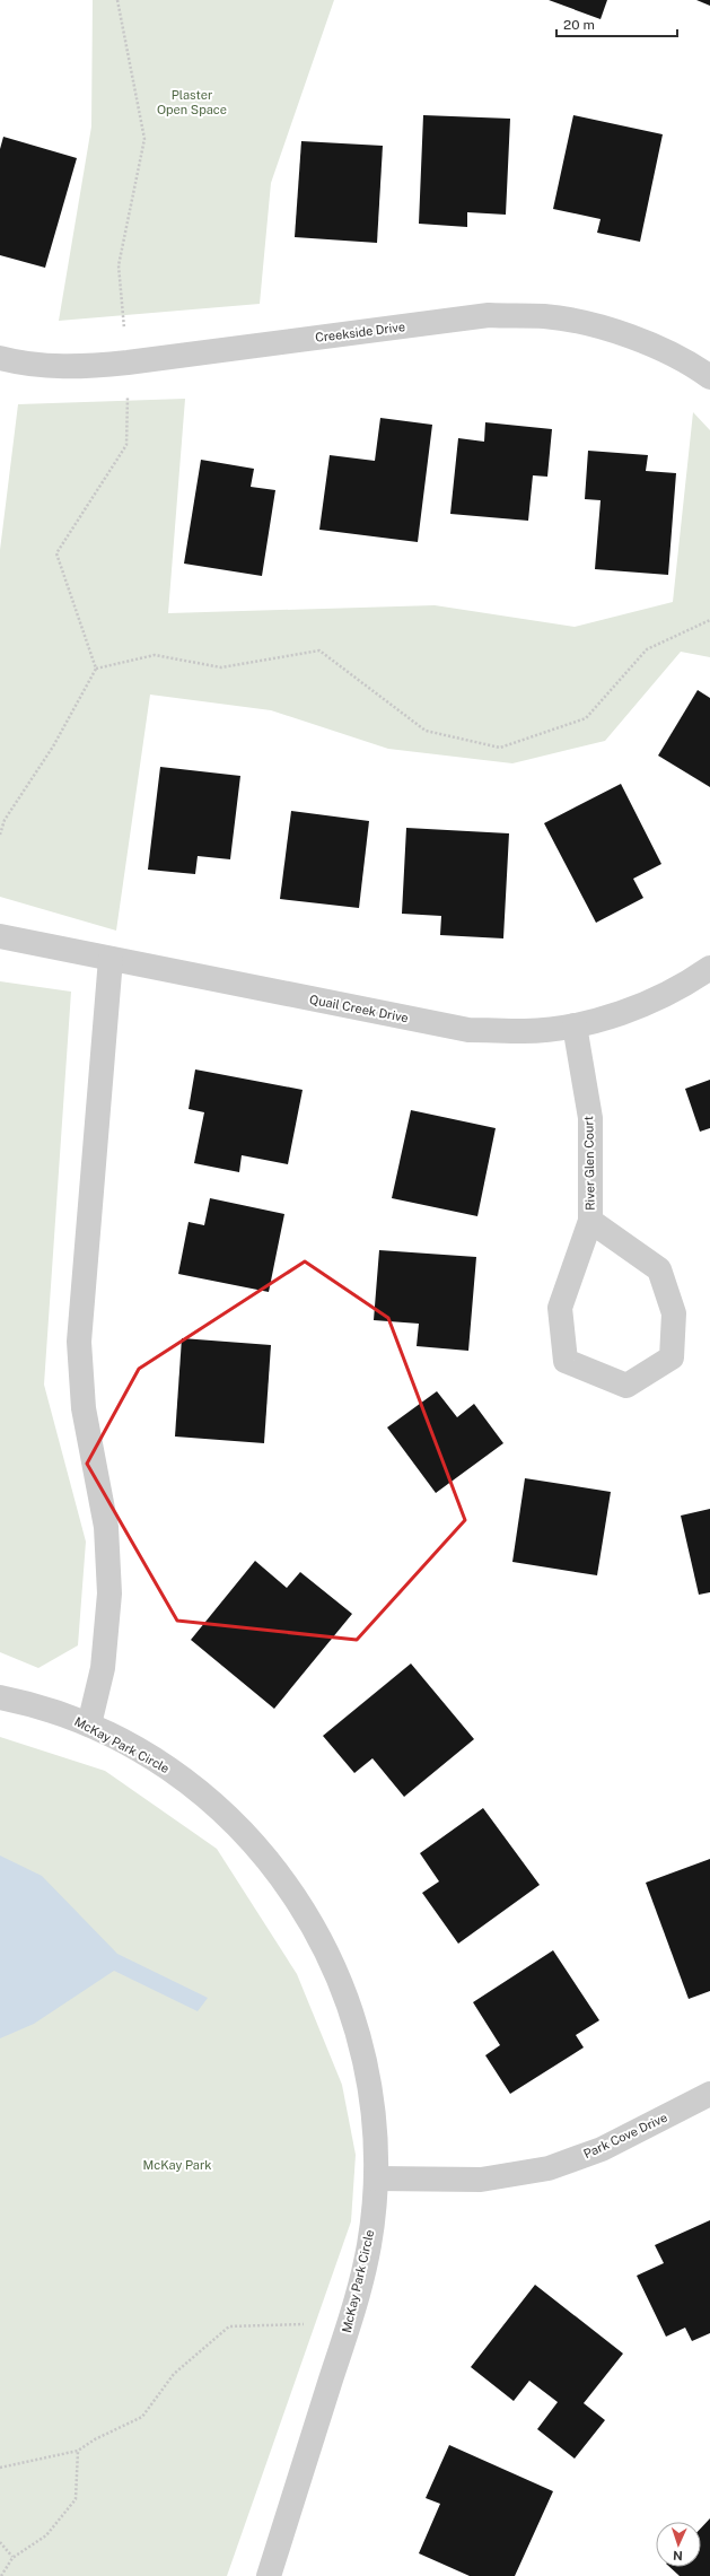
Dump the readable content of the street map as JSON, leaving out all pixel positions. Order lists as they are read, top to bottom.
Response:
{
  "streets": {
    "street": [
      "Creekside Drive",
      "Quail Creek Drive",
      "River Glen Court",
      "McKay Park Circle",
      "Park Cove Drive"
    ]
  },
  "crossings": [
    ["Quail Creek Drive", "River Glen Court"],
    ["McKay Park Circle", "Park Cove Drive"]
  ],
  "parks": ["Plaster Open Space", "McKay Park"],
  "scale_bar": "20 m",
  "north": "bottom"
}
